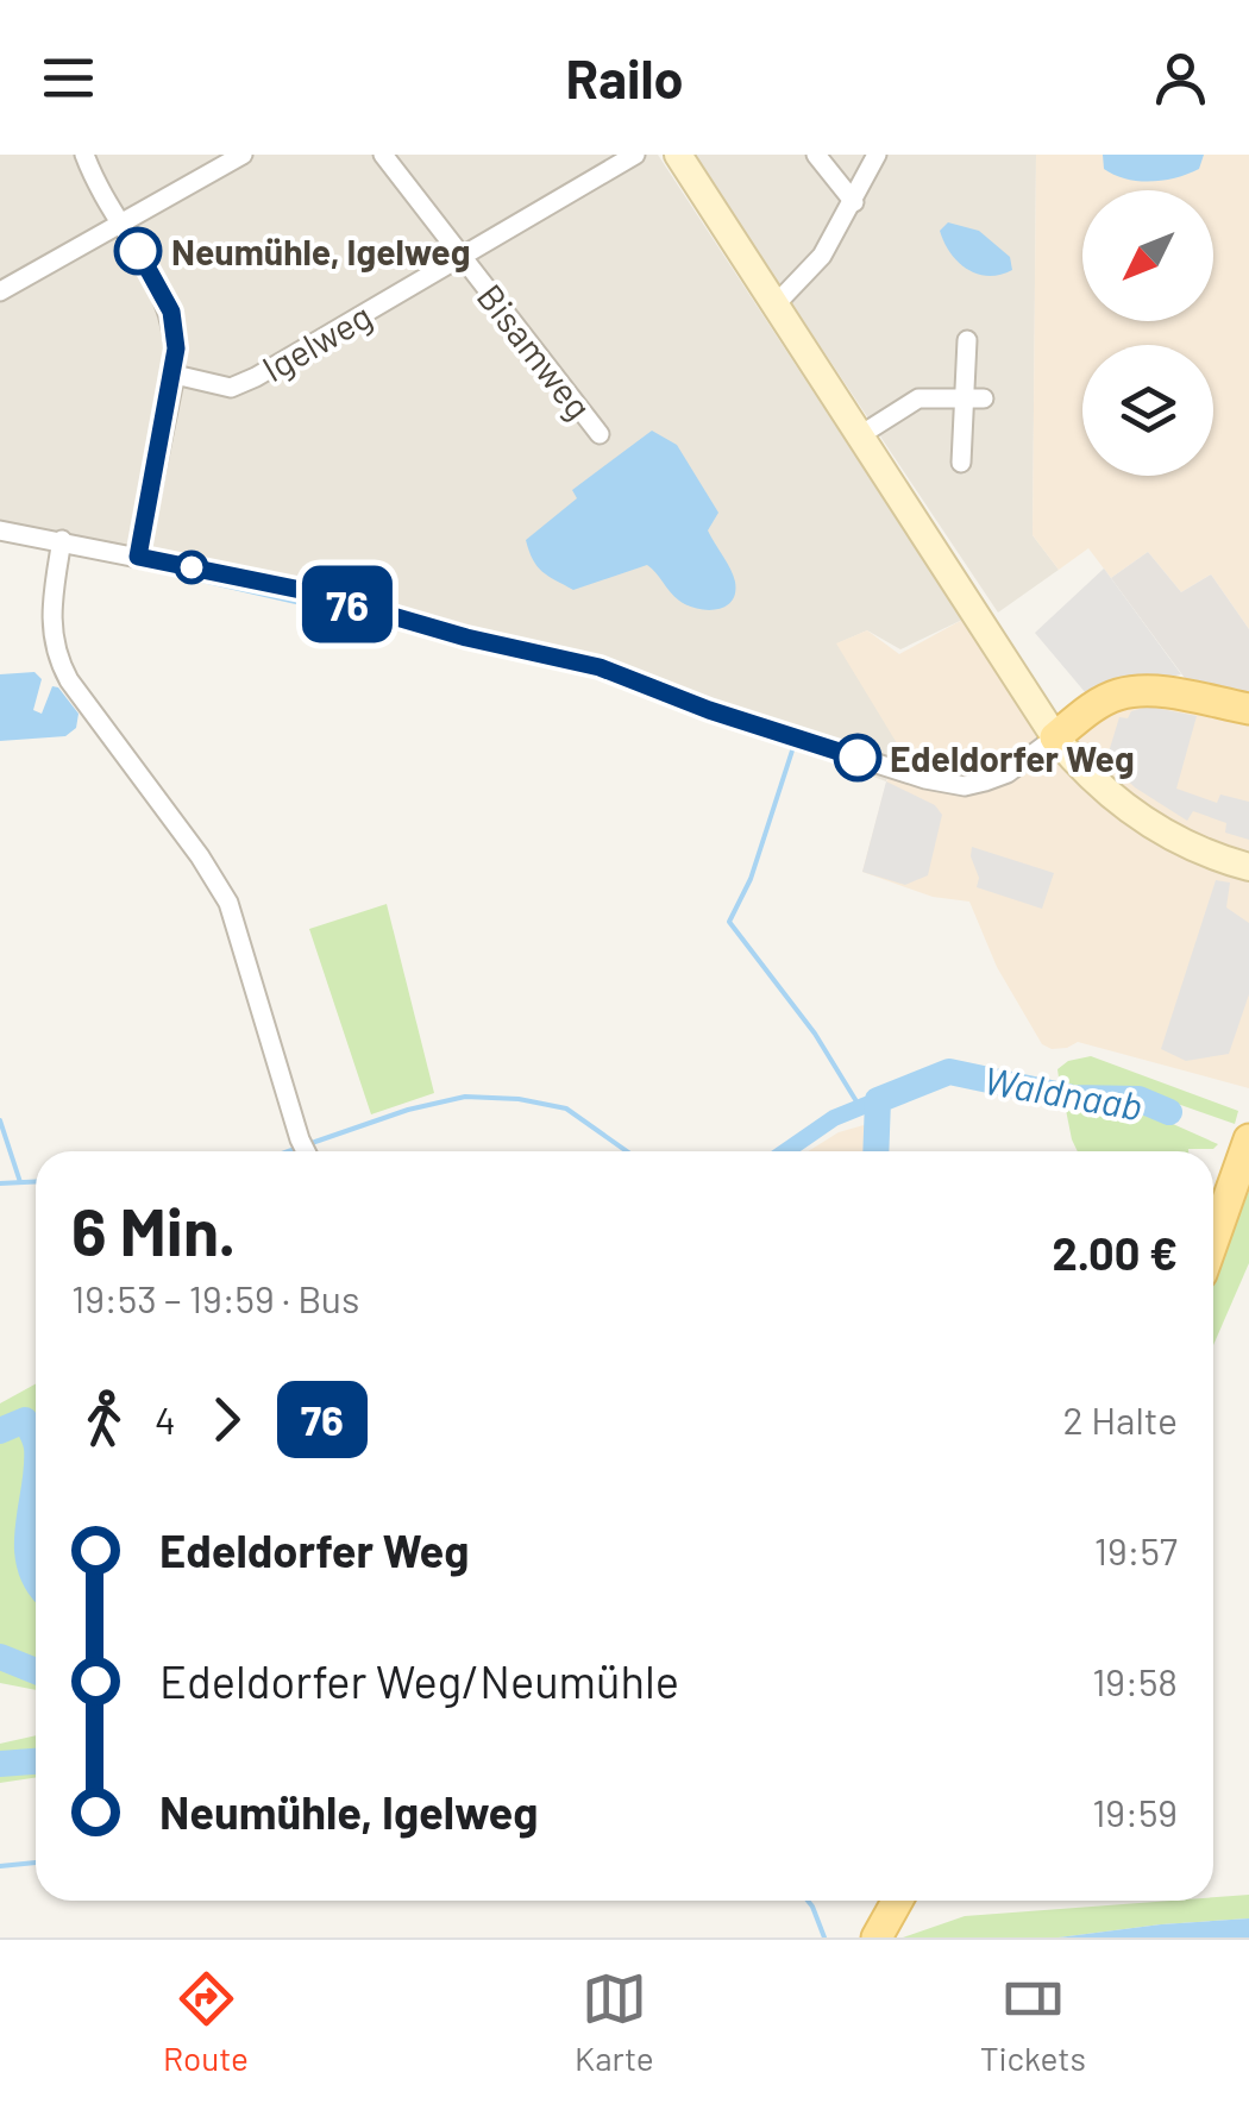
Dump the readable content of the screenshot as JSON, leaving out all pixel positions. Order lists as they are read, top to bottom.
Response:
{
  "streets": {
    "street": ["Igelweg", "Bisamweg"]
  },
  "crossings": [
    ["Igelweg", "Bisamweg"]
  ],
  "water": ["Waldnaab"],
  "places": ["Neumühle, Igelweg", "Edeldorfer Weg"],
  "lines": ["bus line 76"],
  "north": "bottom left",
  "page": {
    "header": "Railo",
    "on_map": "76",
    "heading": ["6 Min.", "19:53 – 19:59 · Bus", "2.00 €"],
    "legs": ["4", "76", "2 Halte"],
    "list": [
      {
        "name": "Edeldorfer Weg",
        "value": "19:57"
      },
      {
        "name": "Edeldorfer Weg/Neumühle",
        "value": "19:58"
      },
      {
        "name": "Neumühle, Igelweg",
        "value": "19:59"
      }
    ],
    "tabs": ["Route", "Karte", "Tickets"]
  }
}
